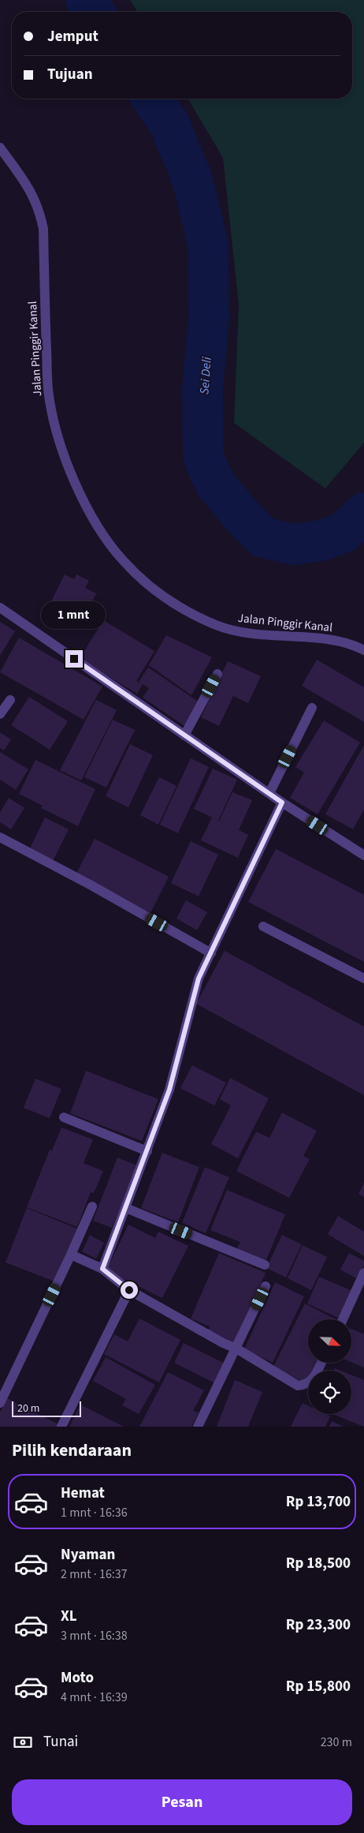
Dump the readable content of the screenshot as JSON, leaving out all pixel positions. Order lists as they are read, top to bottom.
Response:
{
  "streets": {
    "street": ["Jalan Pinggir Kanal"]
  },
  "water": ["Sei Deli"],
  "scale_bar": "20 m",
  "north": "bottom right",
  "page": {
    "banner": ["Jemput", "Tujuan"],
    "bubble": "1 mnt",
    "scale": "20 m",
    "heading": "Pilih kendaraan",
    "list": [
      {
        "name": "Hemat",
        "note": "1 mnt · 16:36",
        "value": "Rp 13,700"
      },
      {
        "name": "Nyaman",
        "note": "2 mnt · 16:37",
        "value": "Rp 18,500"
      },
      {
        "name": "XL",
        "note": "3 mnt · 16:38",
        "value": "Rp 23,300"
      },
      {
        "name": "Moto",
        "note": "4 mnt · 16:39",
        "value": "Rp 15,800"
      }
    ],
    "pay": ["Tunai", "230 m"],
    "buttons": "Pesan"
  }
}
